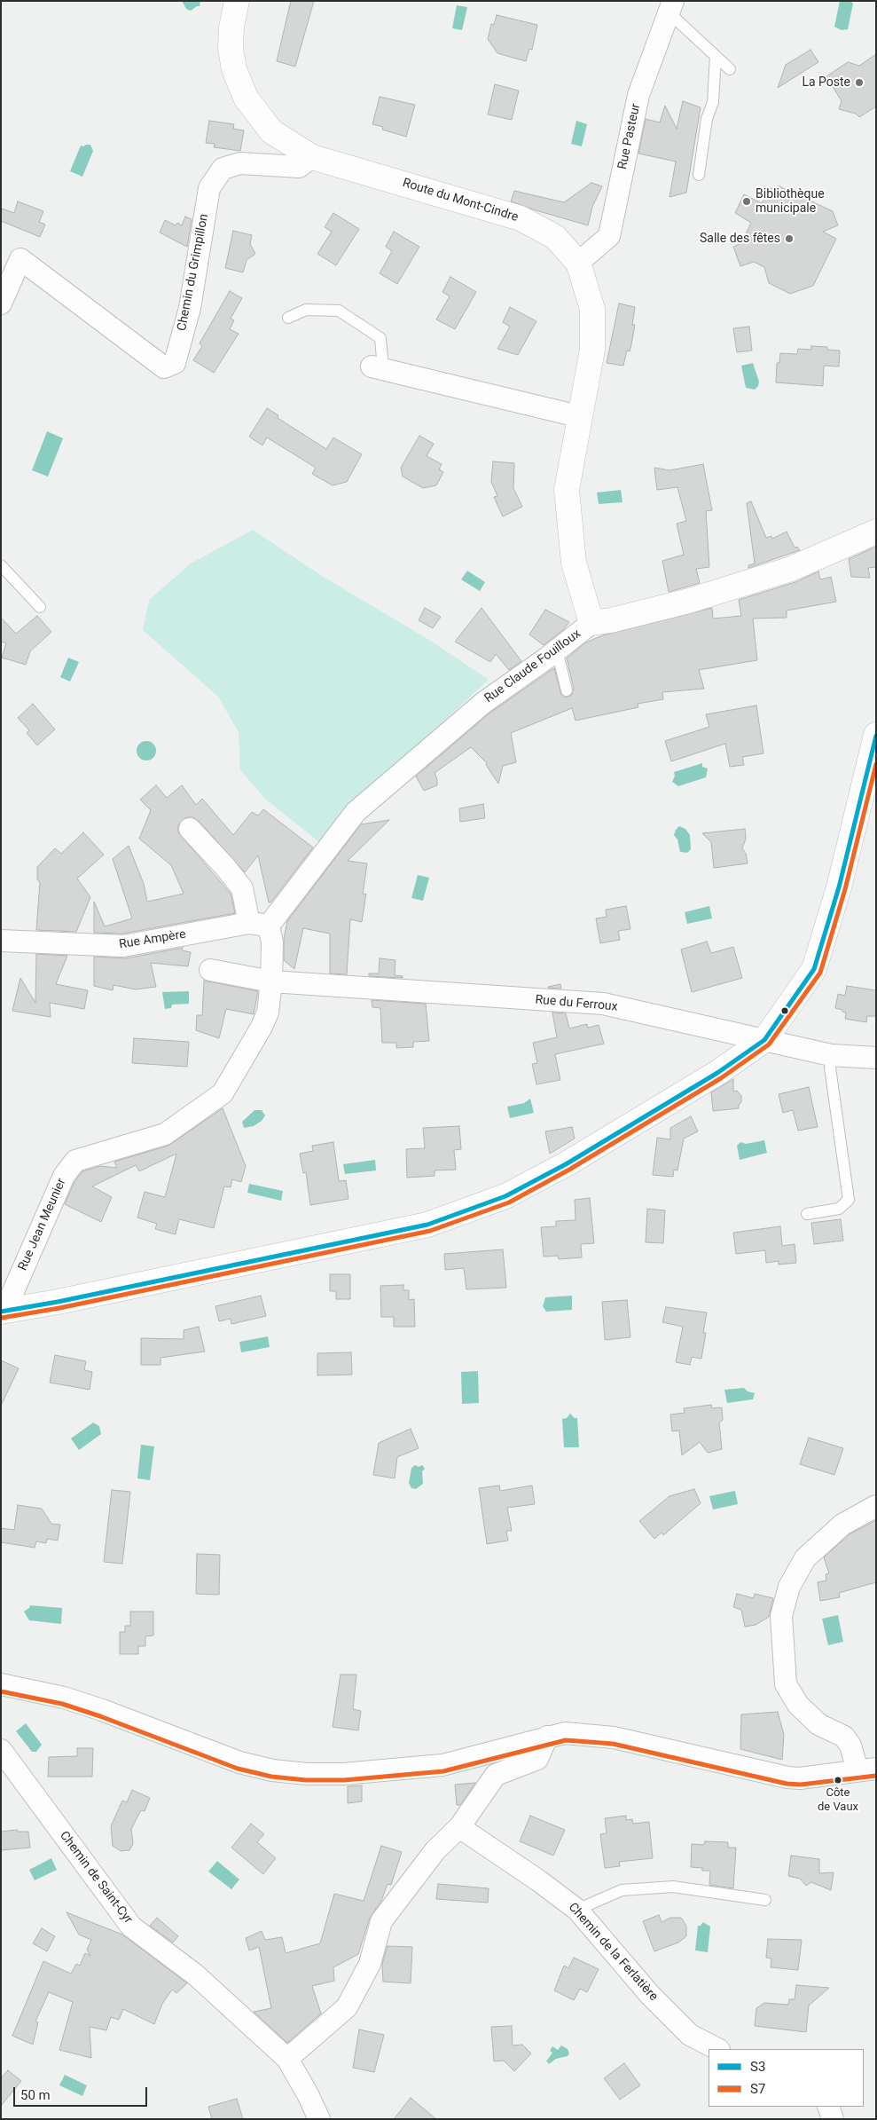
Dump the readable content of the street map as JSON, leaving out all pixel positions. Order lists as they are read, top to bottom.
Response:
{
  "streets": {
    "street": [
      "Rue Pasteur",
      "Route du Mont-Cindre",
      "Chemin du Grimpillon",
      "Rue Claude Fouilloux",
      "Rue Ampère",
      "Rue du Ferroux",
      "Rue Jean Meunier",
      "Chemin de Saint-Cyr",
      "Chemin de la Ferlatière"
    ]
  },
  "crossings": [
    ["Rue Pasteur", "Route du Mont-Cindre"],
    ["Route du Mont-Cindre", "Chemin du Grimpillon"],
    ["Route du Mont-Cindre", "Rue Claude Fouilloux"],
    ["Rue Claude Fouilloux", "Rue Ampère"],
    ["Rue Claude Fouilloux", "Rue Jean Meunier"],
    ["Rue Ampère", "Rue Jean Meunier"],
    ["Rue du Ferroux", "Rue Jean Meunier"]
  ],
  "places": [
    "La Poste",
    "Bibliothèque municipale",
    "Salle des fêtes",
    "Côte de Vaux"
  ],
  "lines": ["transit line S3", "transit line S7"],
  "legend": ["S3", "S7"],
  "scale_bar": "50 m"
}
